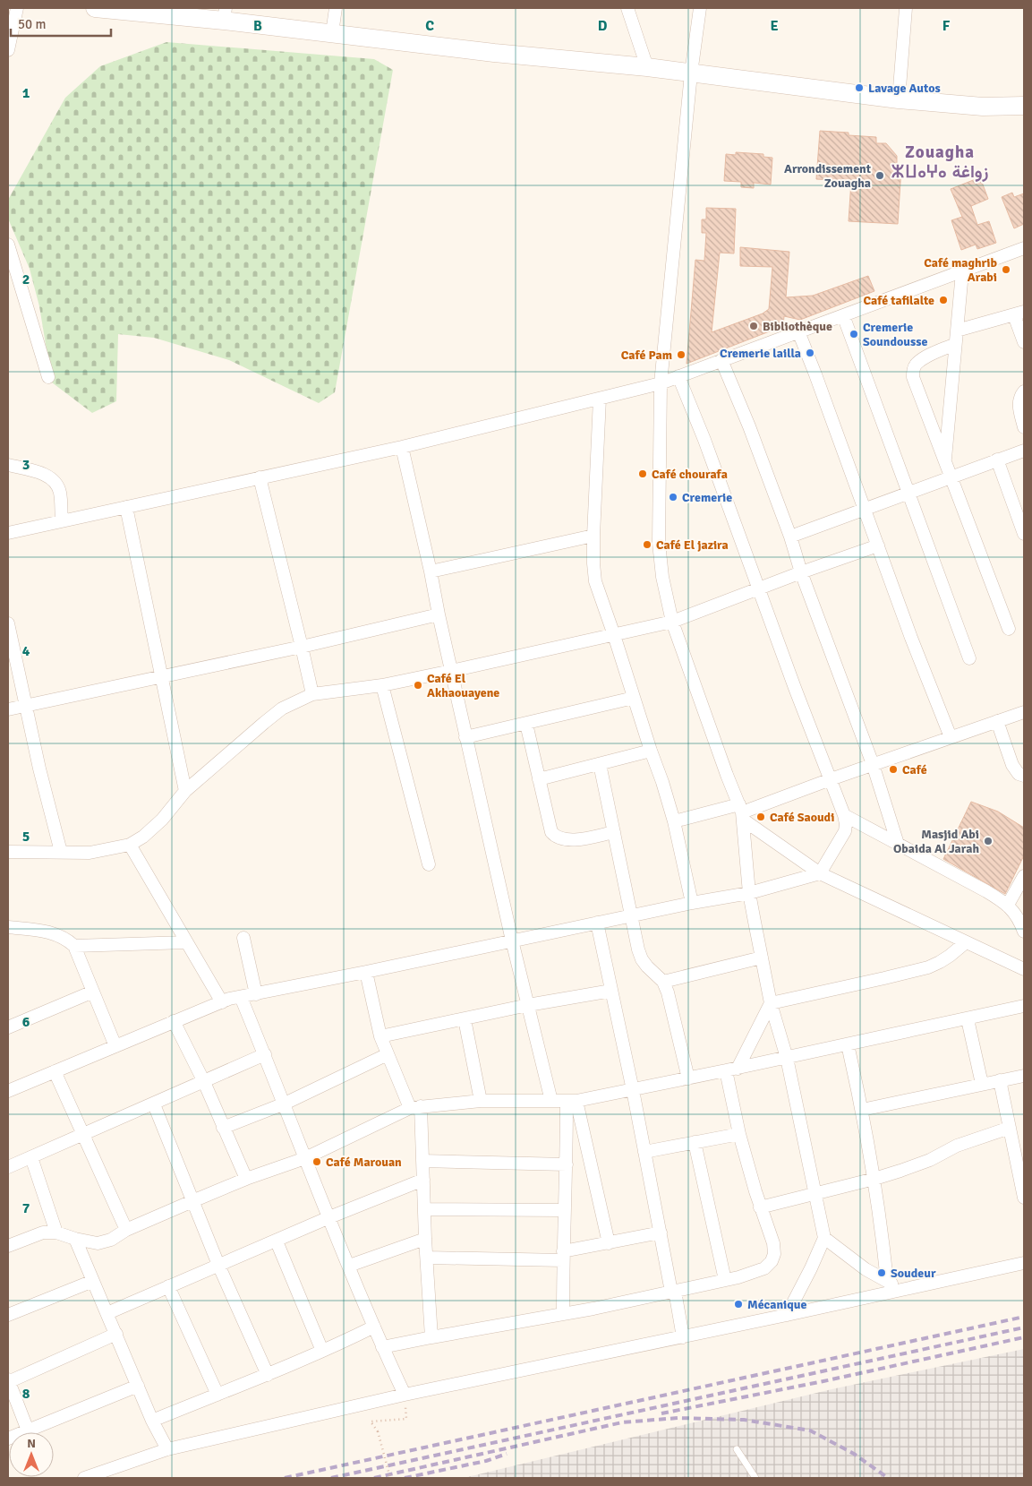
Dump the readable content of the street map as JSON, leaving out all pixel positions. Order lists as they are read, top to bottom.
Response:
{
  "districts": ["Zouagha ⵣⵡⴰⵖⴰ زواغة"],
  "places": [
    "Lavage Autos",
    "Arrondissement Zouagha",
    "Café maghrib Arabi",
    "Café tafilalte",
    "Bibliothèque",
    "Cremerie Soundousse",
    "Cremerie lailla",
    "Café Pam",
    "Café chourafa",
    "Cremerie",
    "Café El jazira",
    "Café El Akhaouayene",
    "Café",
    "Café Saoudi",
    "Masjid Abi Obaida Al Jarah",
    "Café Marouan",
    "Soudeur",
    "Mécanique"
  ],
  "scale_bar": "50 m",
  "north": "top",
  "grid": {
    "columns": [
      "B",
      "C",
      "D",
      "E",
      "F"
    ],
    "rows": [
      "1",
      "2",
      "3",
      "4",
      "5",
      "6",
      "7",
      "8"
    ]
  }
}
